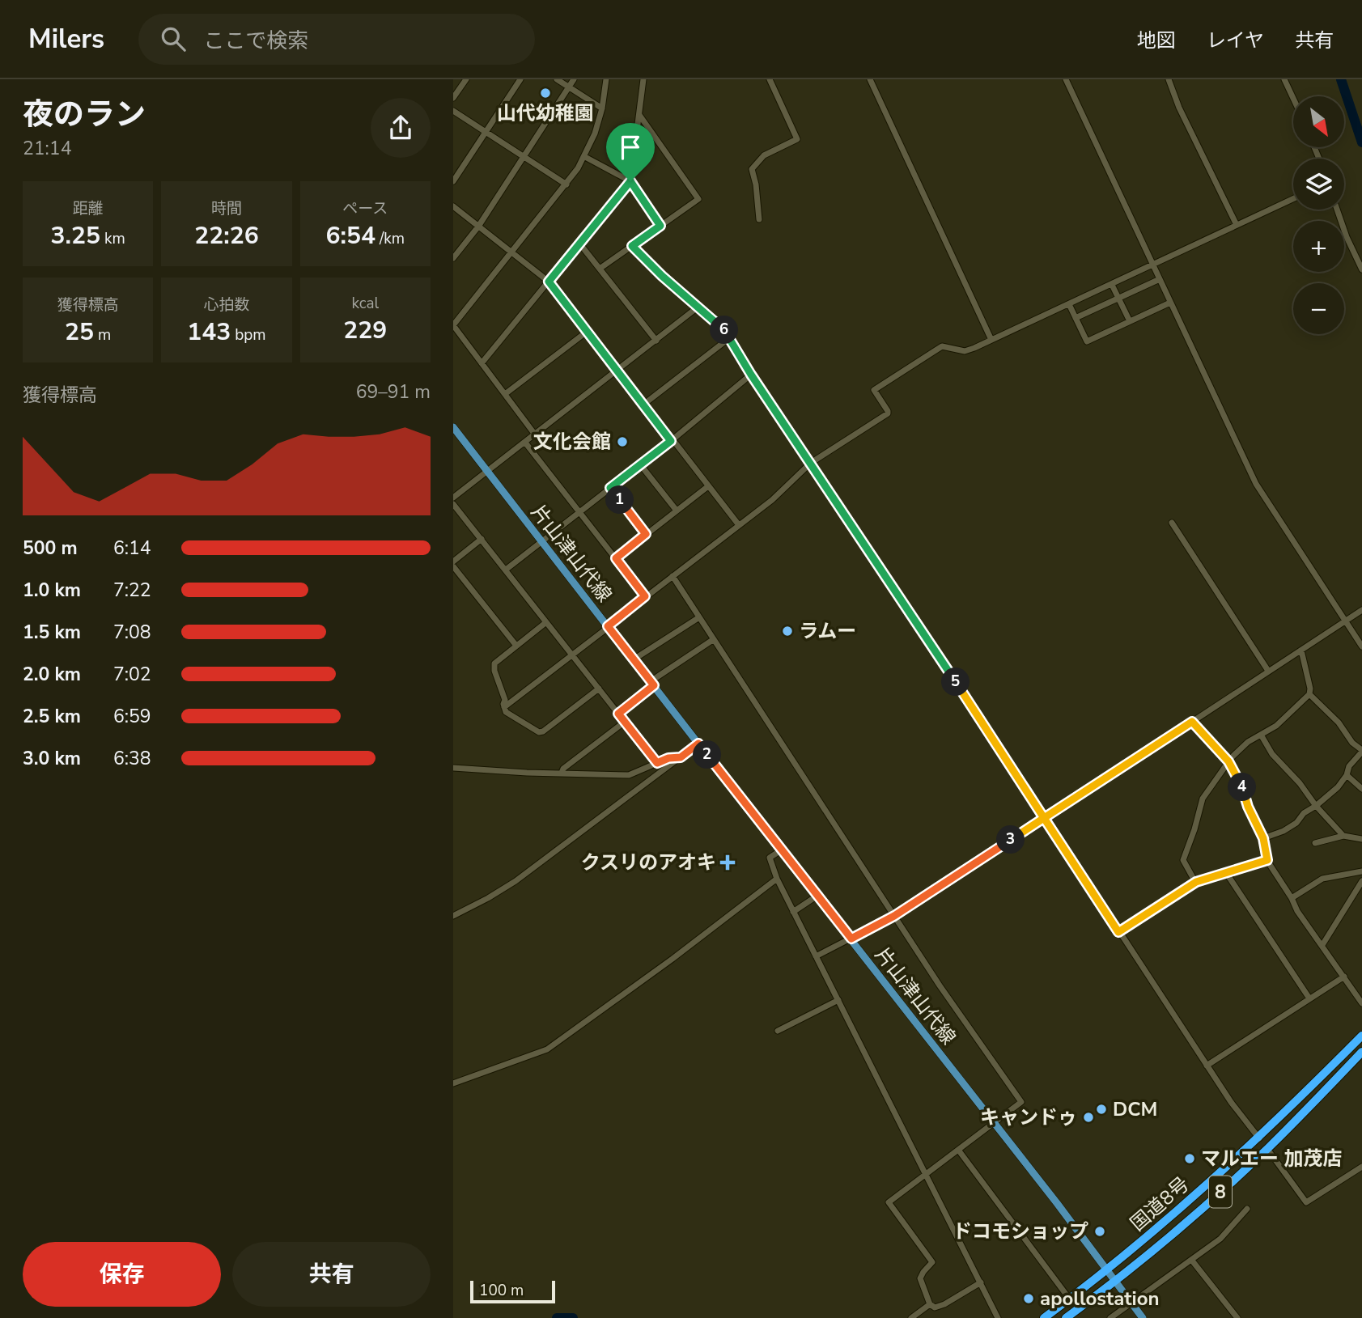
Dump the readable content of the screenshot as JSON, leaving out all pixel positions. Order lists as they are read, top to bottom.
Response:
{
  "streets": {
    "highway": ["8", "国道8号"],
    "main road": ["片山津山代線"]
  },
  "crossings": [
    ["片山津山代線", "国道8号"]
  ],
  "places": {
    "other": [
      "山代幼稚園",
      "文化会館",
      "ラムー",
      "DCM",
      "キャンドゥ",
      "マルエー 加茂店",
      "ドコモショップ",
      "apollostation"
    ],
    "health": ["クスリのアオキ"]
  },
  "scale_bar": "100 m",
  "north": "bottom right",
  "page": {
    "header": "Milers",
    "search": "ここで検索",
    "nav": ["地図", "レイヤ", "共有"],
    "heading": ["夜のラン", "21:14"],
    "map_buttons": ["+", "−"],
    "stats": [
      ["距離", "3.25 km"],
      ["時間", "22:26"],
      ["ペース", "6:54 /km"],
      ["獲得標高", "25 m"],
      ["心拍数", "143 bpm"],
      ["kcal", "229"]
    ],
    "pins": [
      "6",
      "1",
      "5",
      "2",
      "4",
      "3"
    ],
    "chart": ["獲得標高", "69–91 m"],
    "list": [
      {
        "name": "500 m",
        "note": "6:14"
      },
      {
        "name": "1.0 km",
        "note": "7:22"
      },
      {
        "name": "1.5 km",
        "note": "7:08"
      },
      {
        "name": "2.0 km",
        "note": "7:02"
      },
      {
        "name": "2.5 km",
        "note": "6:59"
      },
      {
        "name": "3.0 km",
        "note": "6:38"
      }
    ],
    "buttons": ["保存", "共有"],
    "scale": "100 m"
  }
}
